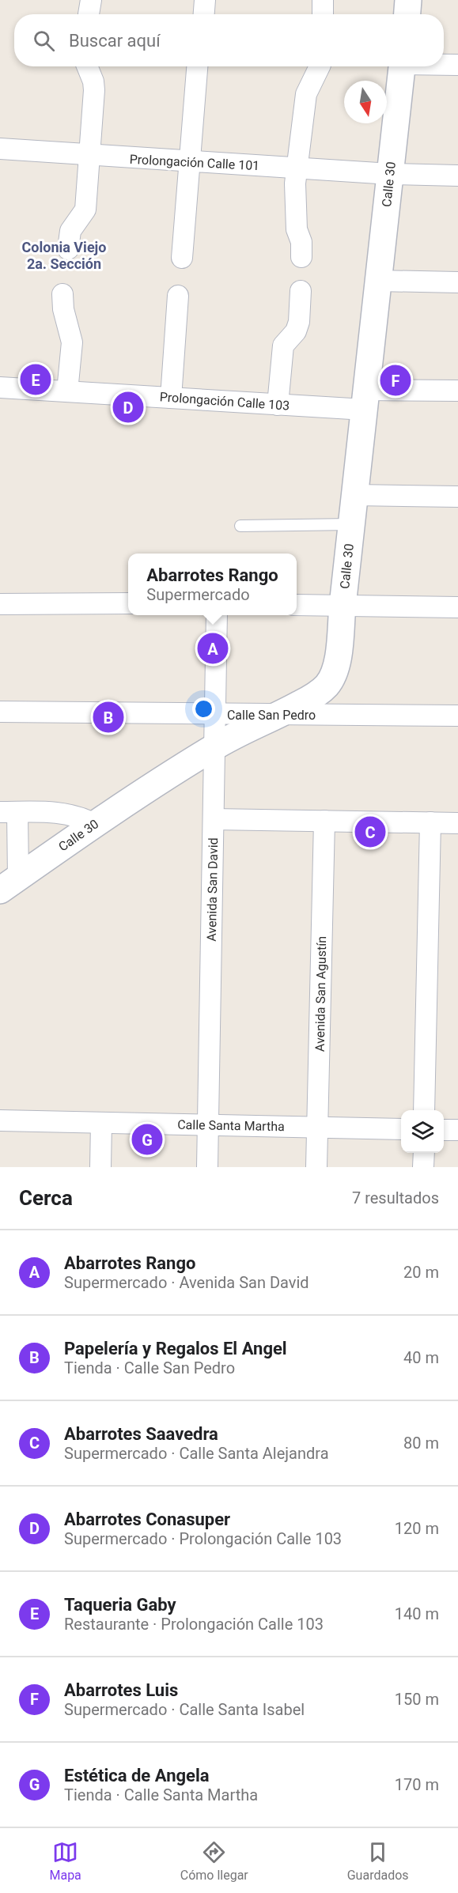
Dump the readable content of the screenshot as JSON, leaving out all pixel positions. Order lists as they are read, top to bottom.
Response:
{
  "streets": {
    "street": [
      "Prolongación Calle 101",
      "Calle 30",
      "Prolongación Calle 103",
      "Calle San Pedro",
      "Avenida San David",
      "Avenida San Agustín",
      "Calle Santa Martha"
    ]
  },
  "crossings": [
    ["Prolongación Calle 101", "Calle 30"],
    ["Calle 30", "Prolongación Calle 103"],
    ["Calle 30", "Calle San Pedro"],
    ["Calle 30", "Avenida San David"],
    ["Calle San Pedro", "Avenida San David"],
    ["Avenida San David", "Calle Santa Martha"],
    ["Avenida San Agustín", "Calle Santa Martha"]
  ],
  "districts": ["Colonia Viejo 2a. Sección"],
  "north": "bottom",
  "page": {
    "search": "Buscar aquí",
    "pins": [
      "E",
      "F",
      "D",
      "A",
      "B",
      "C",
      "G"
    ],
    "popup": ["Abarrotes Rango", "Supermercado"],
    "heading": ["Cerca", "7 resultados"],
    "list": [
      {
        "mark": "A",
        "name": "Abarrotes Rango",
        "note": "Supermercado · Avenida San David",
        "value": "20 m"
      },
      {
        "mark": "B",
        "name": "Papelería y Regalos El Angel",
        "note": "Tienda · Calle San Pedro",
        "value": "40 m"
      },
      {
        "mark": "C",
        "name": "Abarrotes Saavedra",
        "note": "Supermercado · Calle Santa Alejandra",
        "value": "80 m"
      },
      {
        "mark": "D",
        "name": "Abarrotes Conasuper",
        "note": "Supermercado · Prolongación Calle 103",
        "value": "120 m"
      },
      {
        "mark": "E",
        "name": "Taqueria Gaby",
        "note": "Restaurante · Prolongación Calle 103",
        "value": "140 m"
      },
      {
        "mark": "F",
        "name": "Abarrotes Luis",
        "note": "Supermercado · Calle Santa Isabel",
        "value": "150 m"
      },
      {
        "mark": "G",
        "name": "Estética de Angela",
        "note": "Tienda · Calle Santa Martha",
        "value": "170 m"
      }
    ],
    "nav": ["Mapa", "Cómo llegar", "Guardados"]
  }
}
